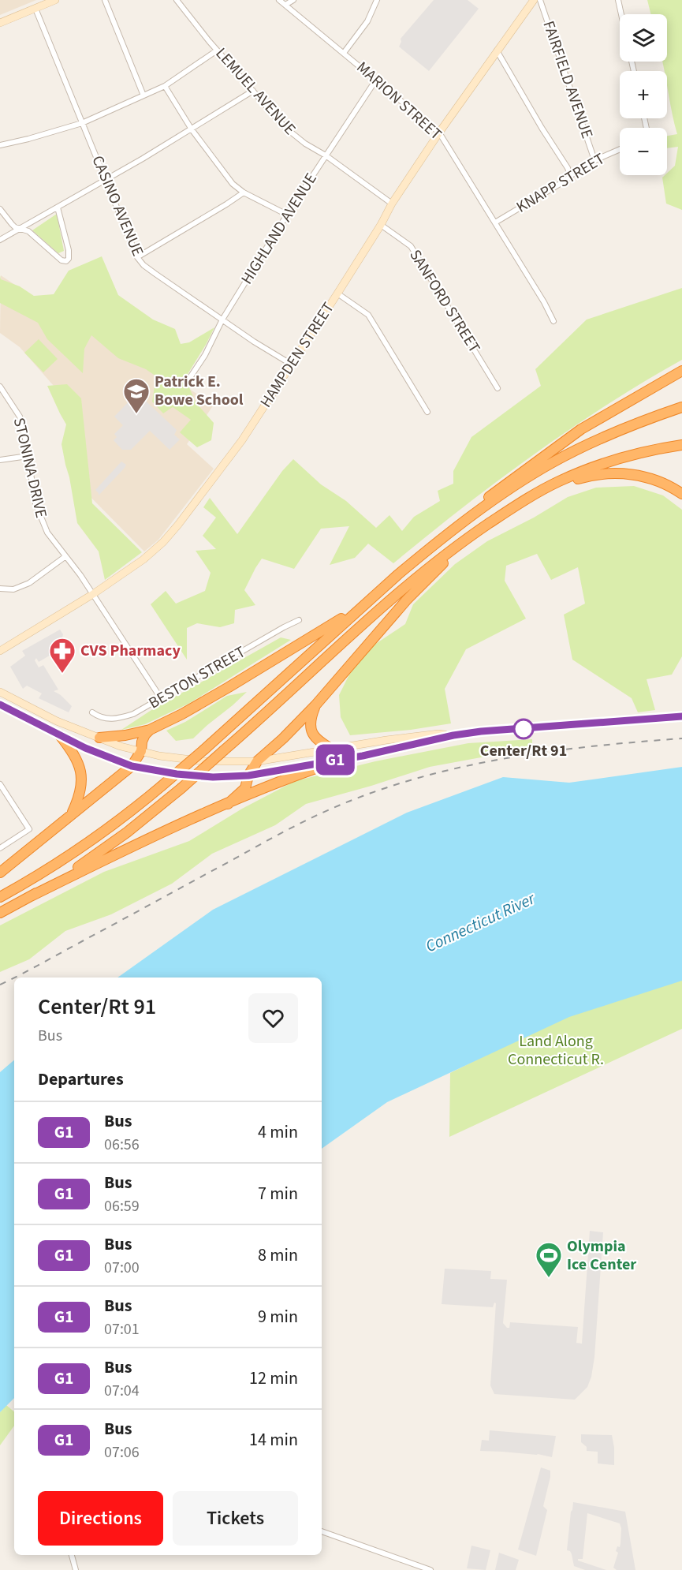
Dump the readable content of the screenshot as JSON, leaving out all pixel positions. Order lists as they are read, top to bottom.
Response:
{
  "streets": {
    "main road": ["HAMPDEN STREET"],
    "street": [
      "FAIRFIELD AVENUE",
      "LEMUEL AVENUE",
      "MARION STREET",
      "KNAPP STREET",
      "CASINO AVENUE",
      "HIGHLAND AVENUE",
      "SANFORD STREET",
      "STONINA DRIVE",
      "BESTON STREET"
    ]
  },
  "crossings": [
    ["FAIRFIELD AVENUE", "KNAPP STREET"],
    ["LEMUEL AVENUE", "HIGHLAND AVENUE"],
    ["LEMUEL AVENUE", "HAMPDEN STREET"],
    ["MARION STREET", "KNAPP STREET"],
    ["MARION STREET", "HIGHLAND AVENUE"],
    ["MARION STREET", "HAMPDEN STREET"],
    ["CASINO AVENUE", "HIGHLAND AVENUE"],
    ["CASINO AVENUE", "HAMPDEN STREET"],
    ["SANFORD STREET", "HAMPDEN STREET"],
    ["HAMPDEN STREET", "STONINA DRIVE"],
    ["STONINA DRIVE", "BESTON STREET"]
  ],
  "water": ["Connecticut River"],
  "parks": ["Land Along Connecticut R."],
  "places": {
    "school or university": ["Patrick E. Bowe School"],
    "pharmacy": ["CVS Pharmacy"],
    "other": ["Center/Rt 91"],
    "sports": ["Olympia Ice Center"]
  },
  "lines": ["bus line G1"],
  "page": {
    "on_map": "G1",
    "map_buttons": ["+", "−"],
    "heading": [
      ["Center/Rt 91", "Bus"],
      "Departures"
    ],
    "list": [
      {
        "mark": "G1",
        "name": "Bus",
        "note": "06:56",
        "value": "4 min"
      },
      {
        "mark": "G1",
        "name": "Bus",
        "note": "06:59",
        "value": "7 min"
      },
      {
        "mark": "G1",
        "name": "Bus",
        "note": "07:00",
        "value": "8 min"
      },
      {
        "mark": "G1",
        "name": "Bus",
        "note": "07:01",
        "value": "9 min"
      },
      {
        "mark": "G1",
        "name": "Bus",
        "note": "07:04",
        "value": "12 min"
      },
      {
        "mark": "G1",
        "name": "Bus",
        "note": "07:06",
        "value": "14 min"
      }
    ],
    "buttons": ["Directions", "Tickets"]
  }
}
